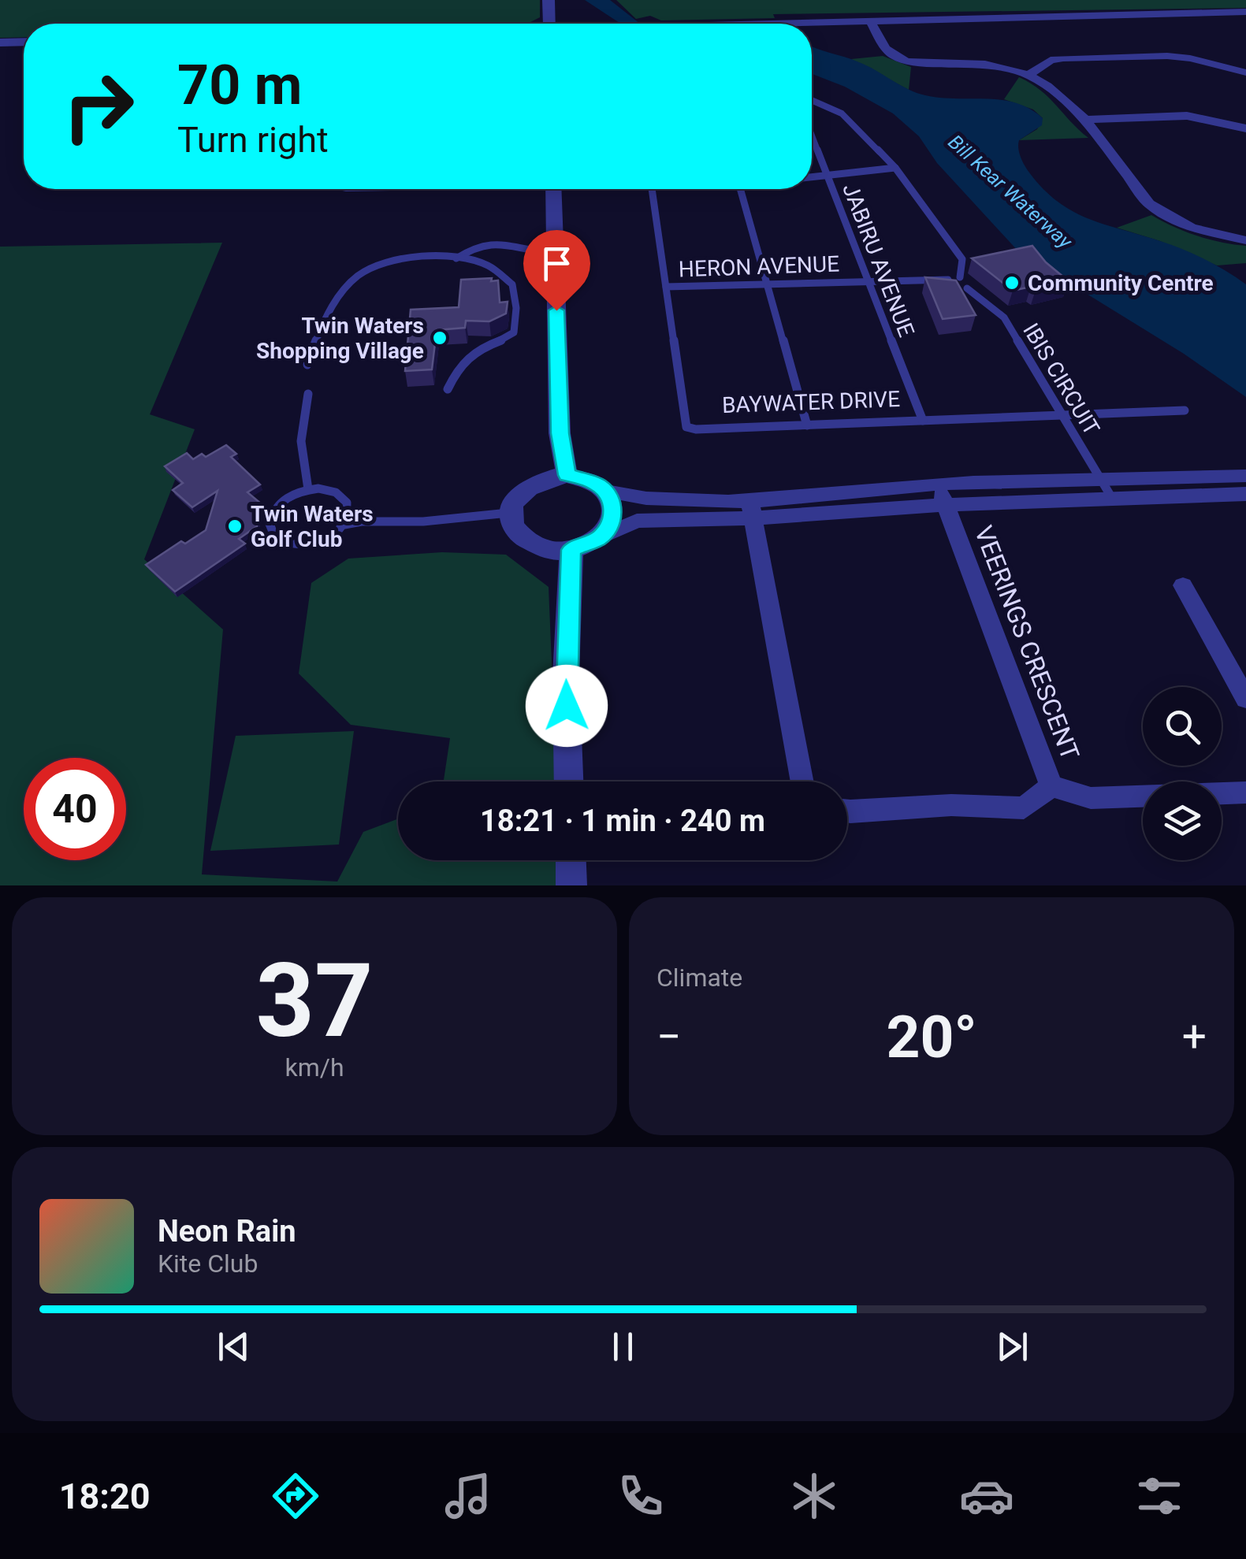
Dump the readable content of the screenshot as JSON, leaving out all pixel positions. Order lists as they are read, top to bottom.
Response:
{
  "streets": {
    "street": ["VEERINGS CRESCENT"],
    "lane": [
      "JABIRU AVENUE",
      "HERON AVENUE",
      "IBIS CIRCUIT",
      "BAYWATER DRIVE"
    ]
  },
  "crossings": [
    ["JABIRU AVENUE", "HERON AVENUE"],
    ["JABIRU AVENUE", "BAYWATER DRIVE"],
    ["HERON AVENUE", "BAYWATER DRIVE"],
    ["IBIS CIRCUIT", "BAYWATER DRIVE"]
  ],
  "water": ["Bill Kear Waterway"],
  "places": ["Community Centre", "Twin Waters Shopping Village", "Twin Waters Golf Club"],
  "page": {
    "turn": ["70 m", "Turn right"],
    "limit": "40",
    "trip": "18:21 · 1 min · 240 m",
    "tile": [
      ["37", "km/h"],
      "Climate"
    ],
    "heat": ["−", "20°", "+"],
    "song": ["Neon Rain", "Kite Club"],
    "tabs": "18:20"
  }
}
